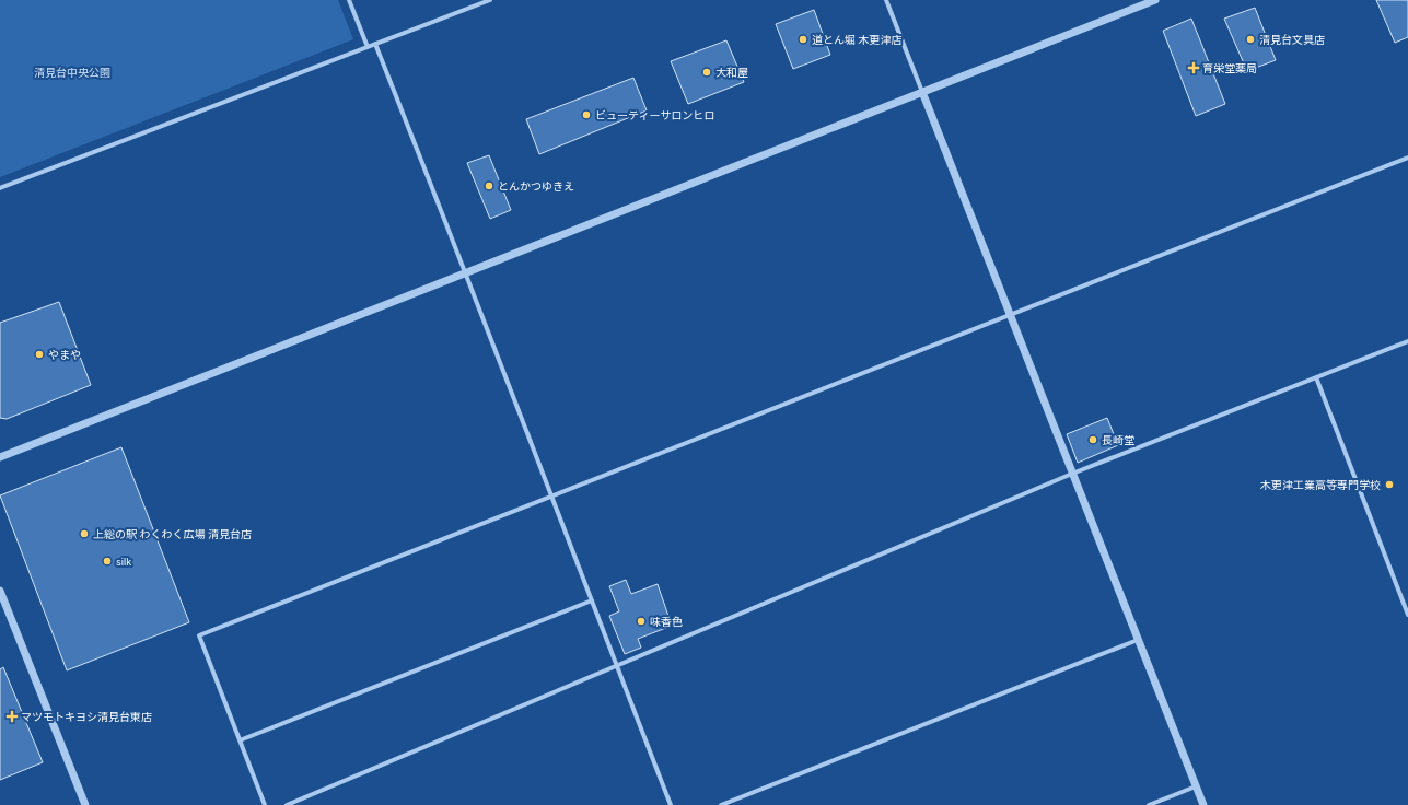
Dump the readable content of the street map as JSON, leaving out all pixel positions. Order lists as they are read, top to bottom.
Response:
{
  "parks": ["清見台中央公園"],
  "places": {
    "other": [
      "道とん堀 木更津店",
      "清見台文具店",
      "大和屋",
      "ビューティーサロンヒロ",
      "とんかつゆきえ",
      "やまや",
      "長崎堂",
      "木更津工業高等専門学校",
      "上総の駅 わくわく広場 清見台店",
      "silk",
      "味香色"
    ],
    "health": ["育栄堂薬局", "マツモトキヨシ清見台東店"]
  }
}
